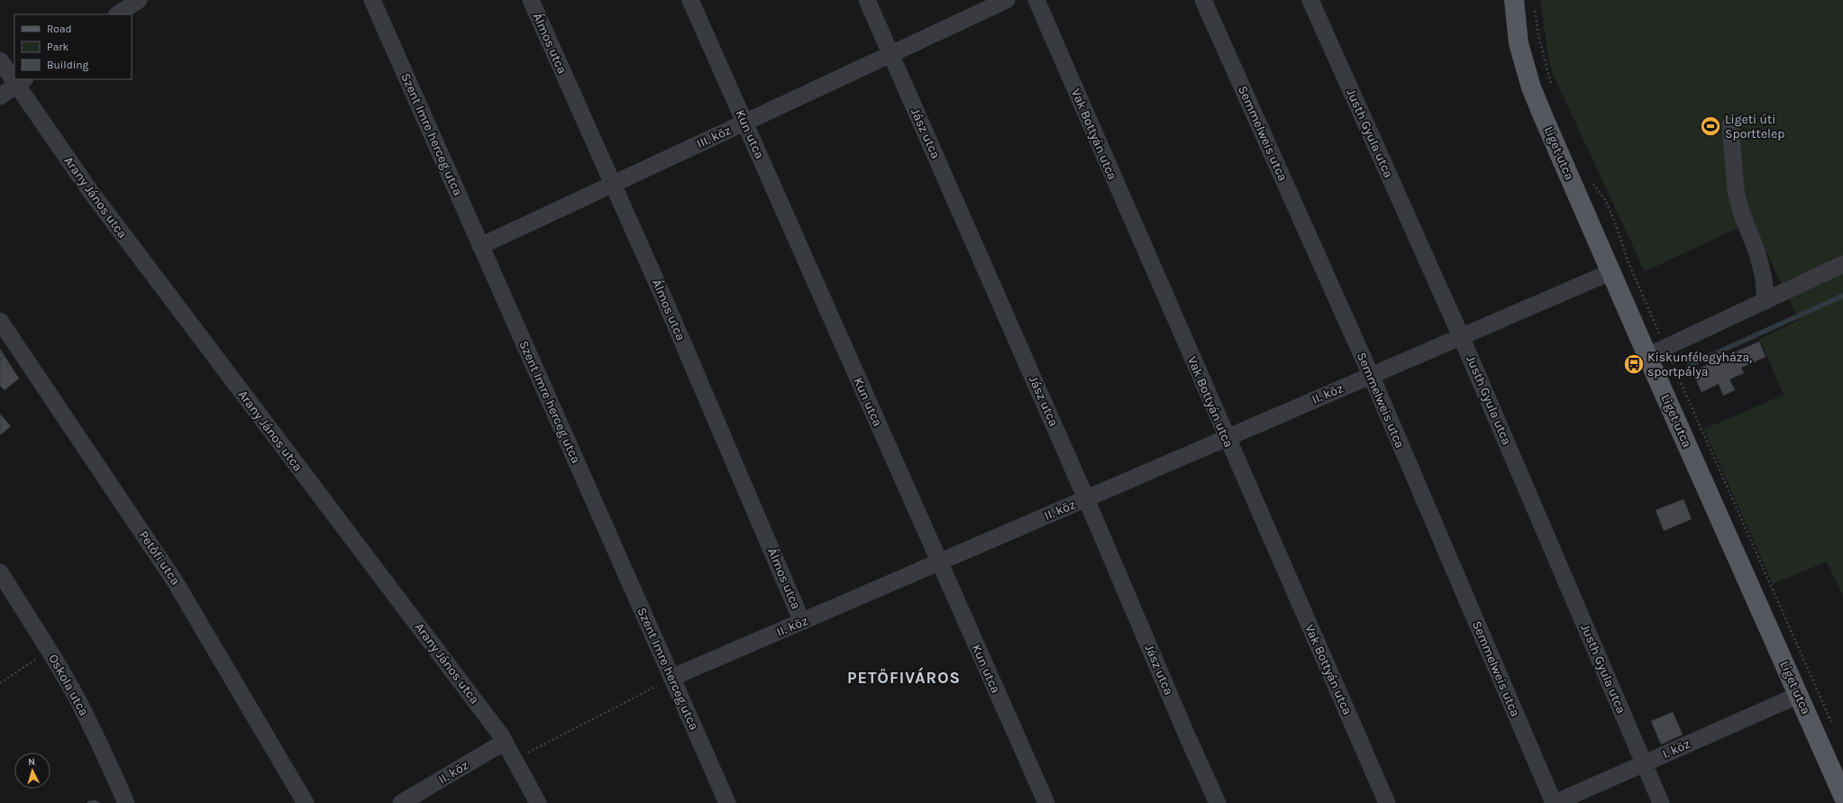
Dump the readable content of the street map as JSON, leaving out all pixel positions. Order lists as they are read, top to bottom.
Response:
{
  "streets": {
    "main road": ["Liget utca"],
    "street": [
      "Álmos utca",
      "Jász utca",
      "Semmelweis utca",
      "Justh Gyula utca",
      "Szent Imre herceg utca",
      "Kun utca",
      "Vak Bottyán utca",
      "III. köz",
      "Arany János utca",
      "II. köz",
      "Petőfi utca",
      "Oskola utca",
      "I. köz"
    ]
  },
  "crossings": [
    ["Álmos utca", "III. köz"],
    ["Álmos utca", "II. köz"],
    ["Jász utca", "III. köz"],
    ["Jász utca", "II. köz"],
    ["Semmelweis utca", "II. köz"],
    ["Semmelweis utca", "I. köz"],
    ["Justh Gyula utca", "II. köz"],
    ["Justh Gyula utca", "I. köz"],
    ["Szent Imre herceg utca", "III. köz"],
    ["Szent Imre herceg utca", "II. köz"],
    ["Kun utca", "III. köz"],
    ["Kun utca", "II. köz"],
    ["Vak Bottyán utca", "II. köz"],
    ["Liget utca", "II. köz"],
    ["Liget utca", "I. köz"],
    ["Arany János utca", "II. köz"]
  ],
  "districts": ["PETŐFIVÁROS"],
  "places": {
    "sports": ["Ligeti úti Sporttelep"],
    "bus stop": ["Kiskunfélegyháza, sportpálya"]
  },
  "legend": ["Road", "Park", "Building"],
  "north": "top"
}
